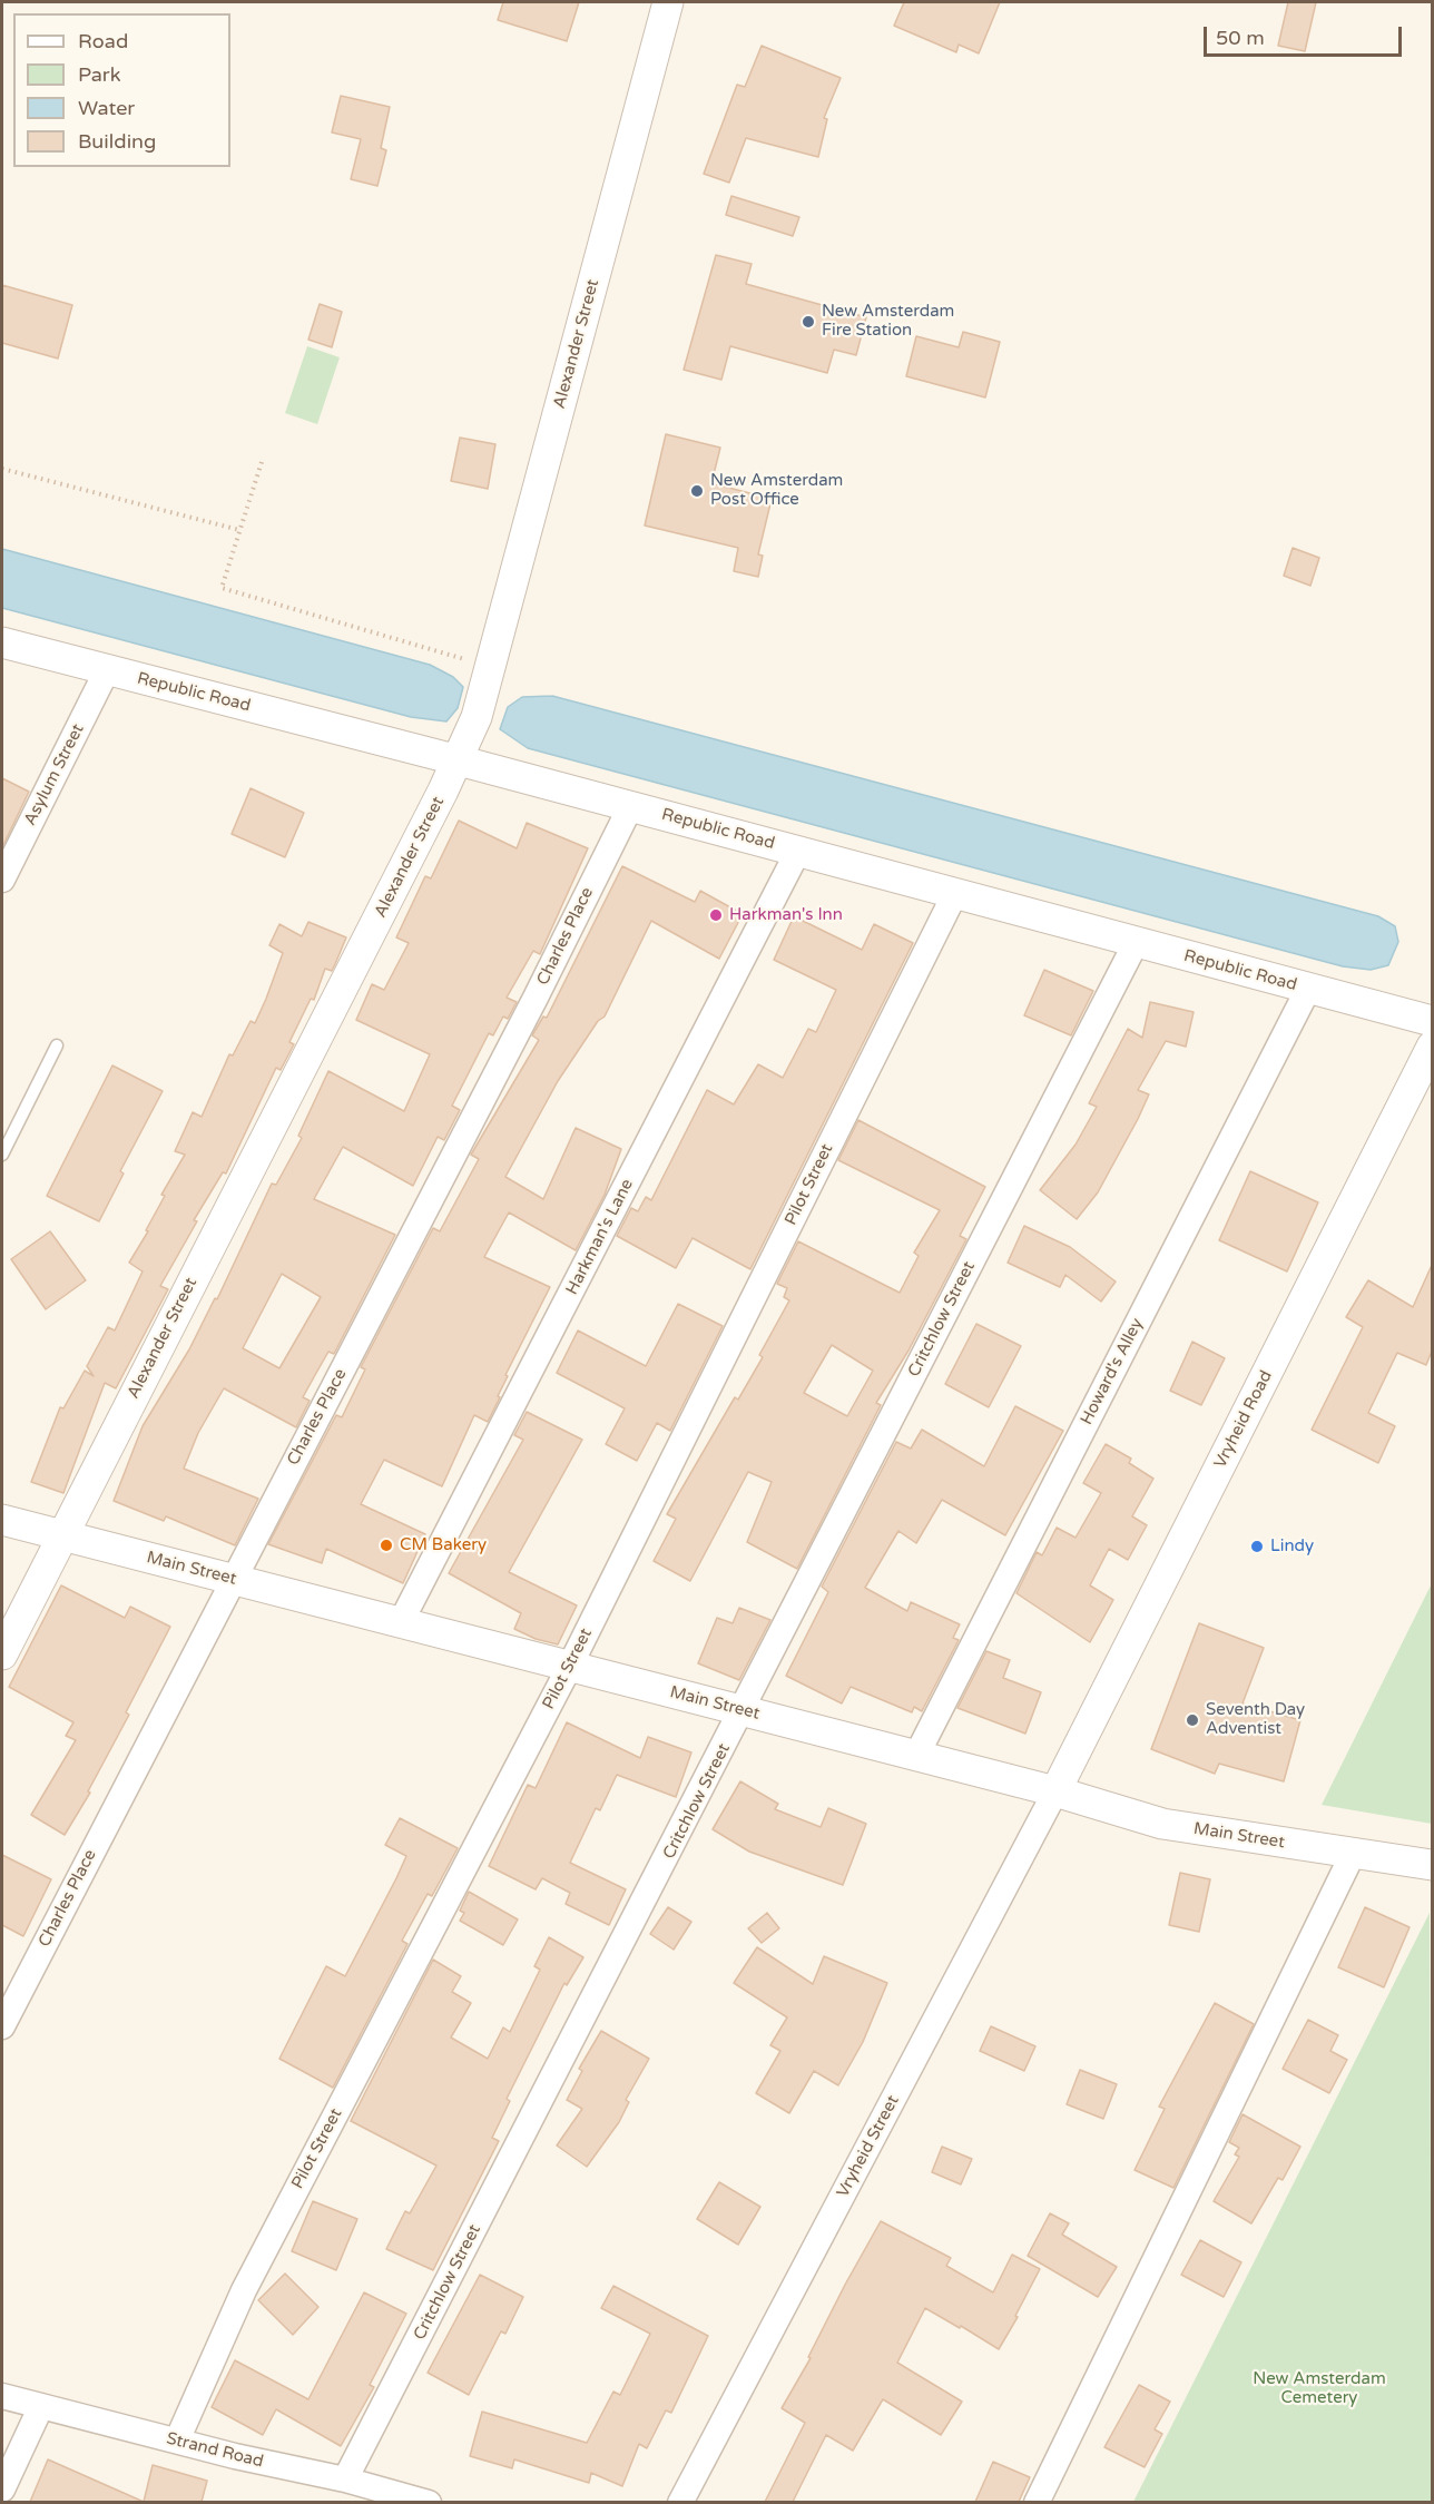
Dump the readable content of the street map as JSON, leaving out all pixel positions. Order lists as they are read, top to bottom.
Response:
{
  "streets": {
    "street": [
      "Alexander Street",
      "Republic Road",
      "Asylum Street",
      "Charles Place",
      "Pilot Street",
      "Harkman's Lane",
      "Critchlow Street",
      "Howard's Alley",
      "Vryheid Road",
      "Main Street",
      "Vryheid Street",
      "Strand Road"
    ]
  },
  "crossings": [
    ["Alexander Street", "Republic Road"],
    ["Alexander Street", "Main Street"],
    ["Republic Road", "Asylum Street"],
    ["Republic Road", "Charles Place"],
    ["Republic Road", "Pilot Street"],
    ["Republic Road", "Harkman's Lane"],
    ["Republic Road", "Critchlow Street"],
    ["Republic Road", "Howard's Alley"],
    ["Charles Place", "Main Street"],
    ["Pilot Street", "Main Street"],
    ["Pilot Street", "Strand Road"],
    ["Harkman's Lane", "Main Street"],
    ["Critchlow Street", "Main Street"],
    ["Critchlow Street", "Strand Road"],
    ["Howard's Alley", "Main Street"],
    ["Vryheid Road", "Main Street"],
    ["Vryheid Road", "Vryheid Street"],
    ["Main Street", "Vryheid Street"]
  ],
  "parks": ["New Amsterdam Cemetery"],
  "places": [
    "New Amsterdam Fire Station",
    "New Amsterdam Post Office",
    "Harkman's Inn",
    "CM Bakery",
    "Lindy",
    "Seventh Day Adventist"
  ],
  "legend": [
    "Road",
    "Park",
    "Water",
    "Building"
  ],
  "scale_bar": "50 m"
}
